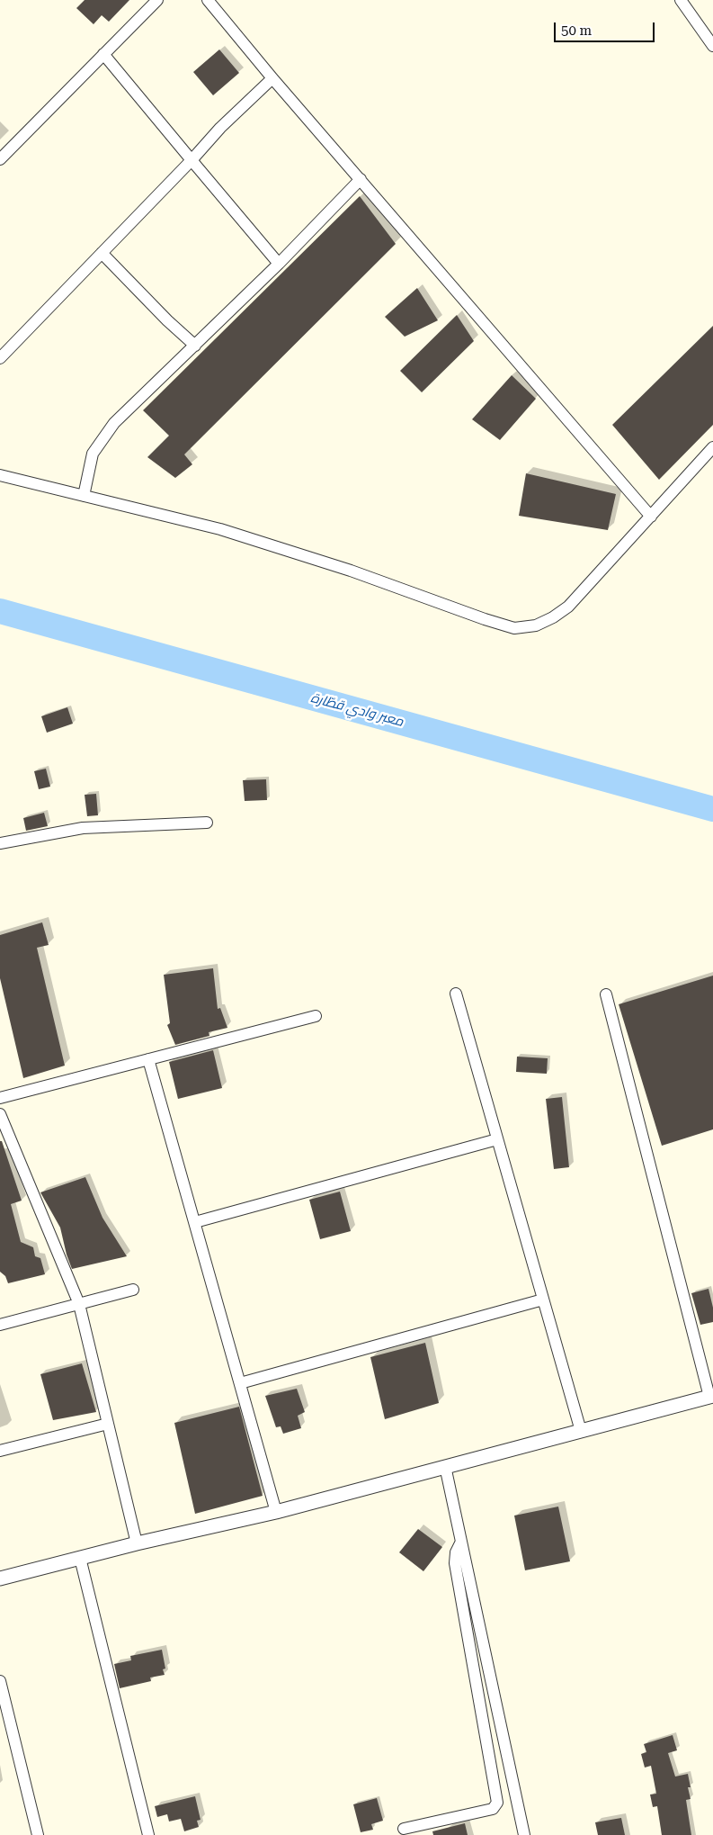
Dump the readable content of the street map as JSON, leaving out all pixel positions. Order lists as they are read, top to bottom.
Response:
{
  "water": ["معبر وادي قطّارة"],
  "scale_bar": "50 m"
}
